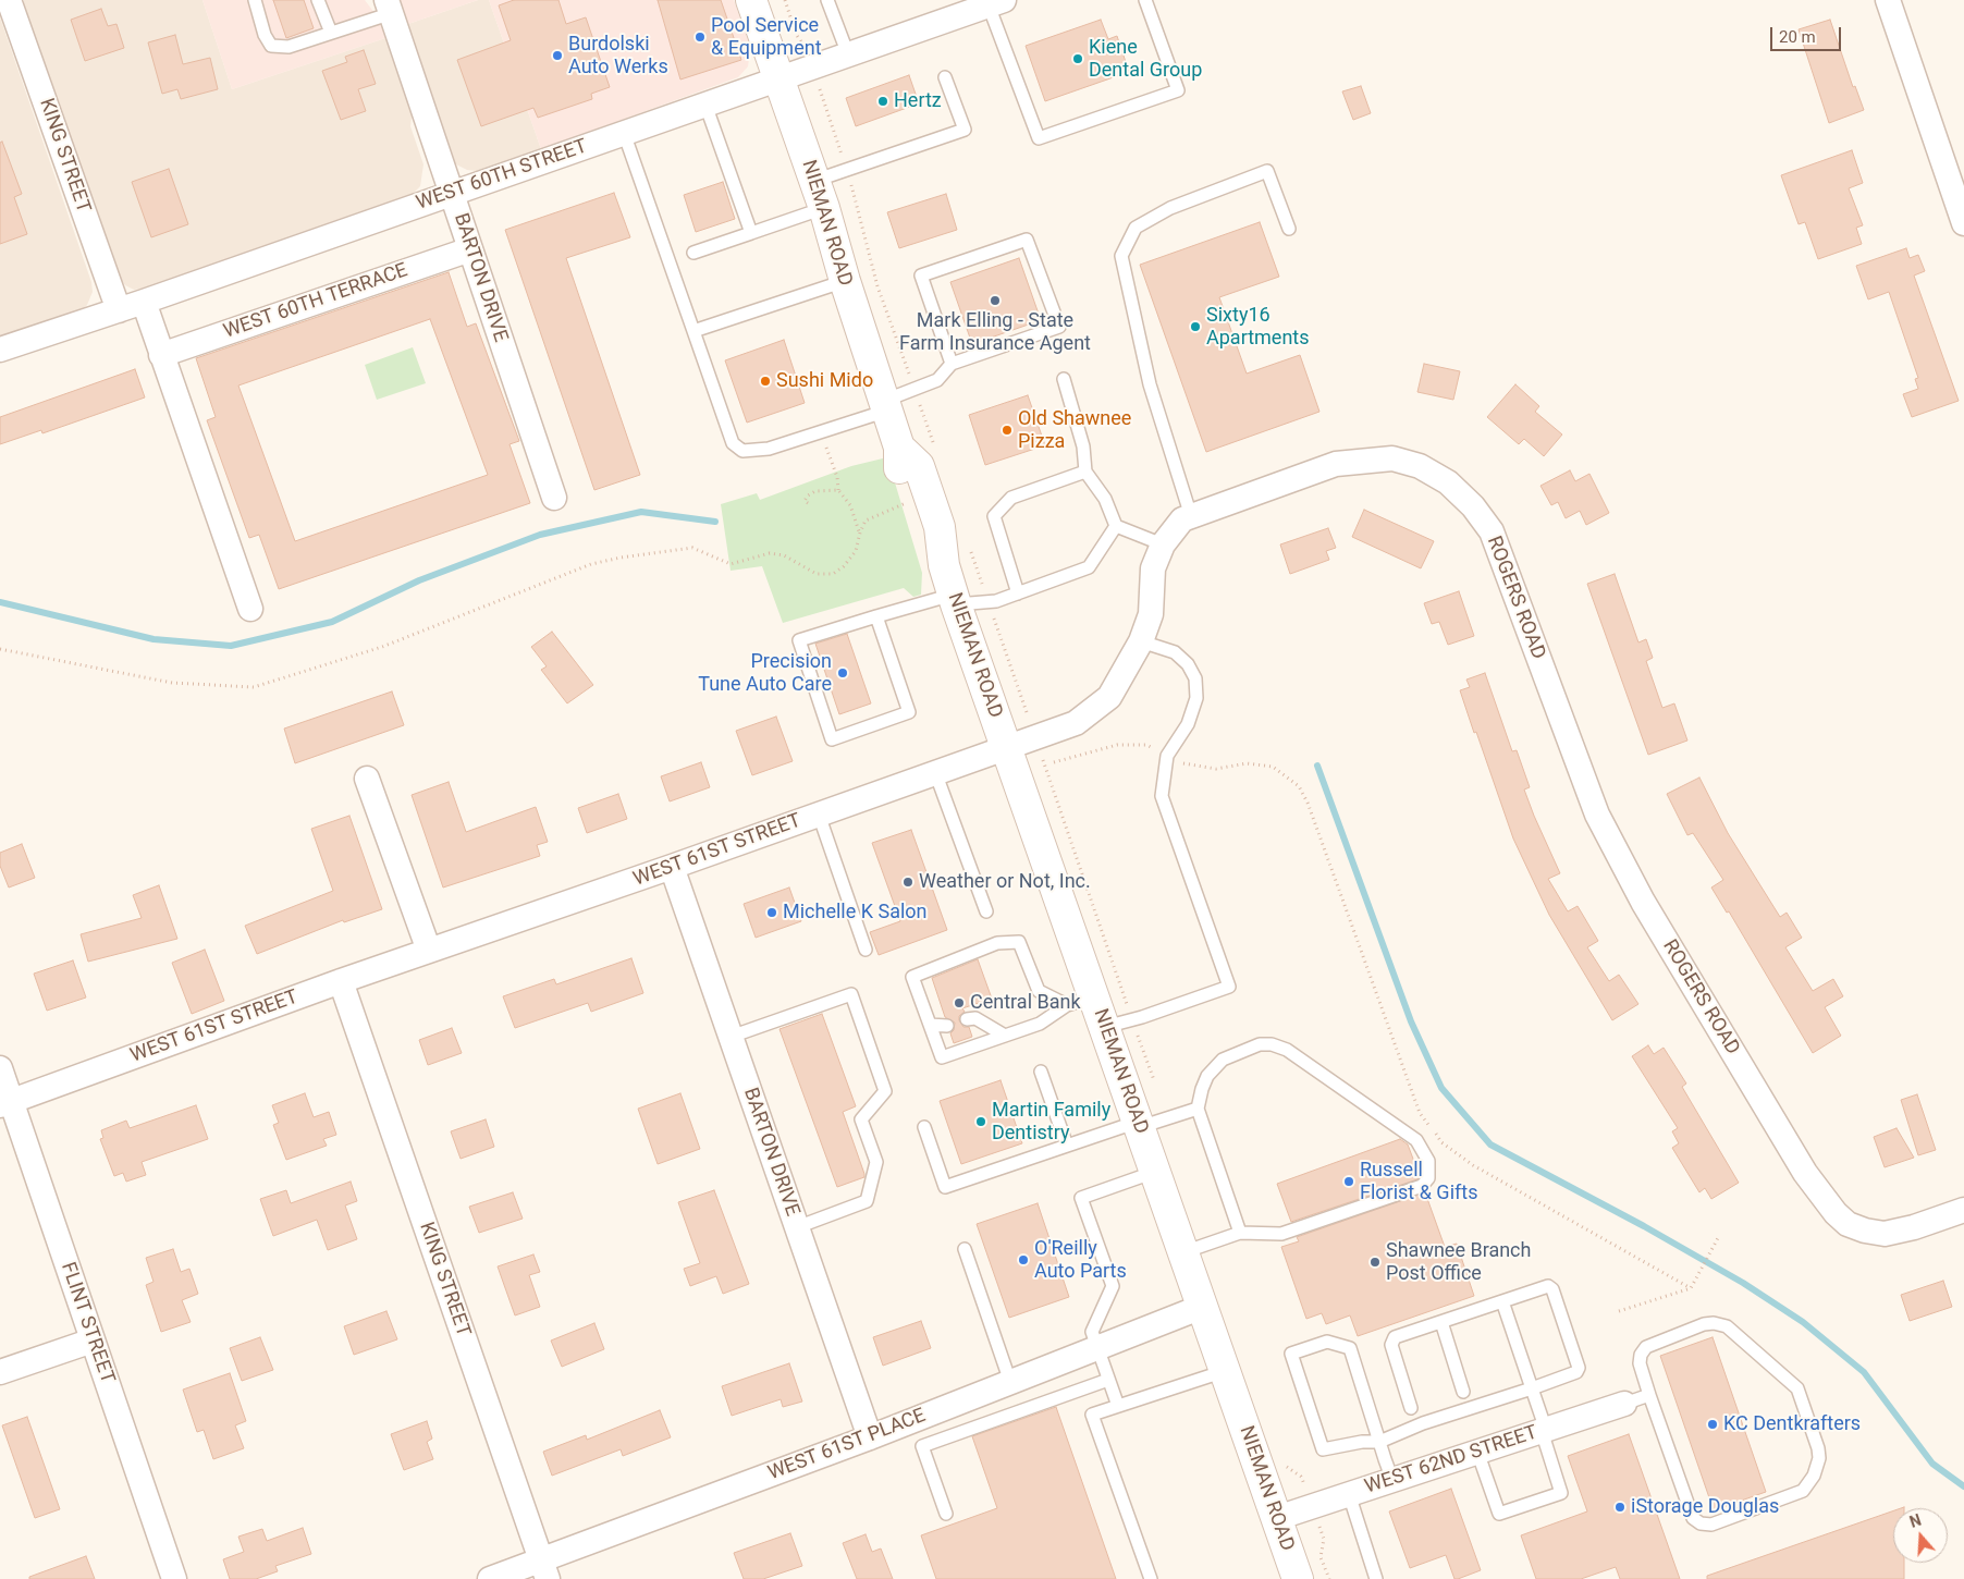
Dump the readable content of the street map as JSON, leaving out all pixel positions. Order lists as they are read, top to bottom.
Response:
{
  "streets": {
    "main road": ["NIEMAN ROAD"],
    "street": [
      "KING STREET",
      "WEST 60TH STREET",
      "BARTON DRIVE",
      "WEST 60TH TERRACE",
      "ROGERS ROAD",
      "WEST 61ST STREET",
      "FLINT STREET",
      "WEST 61ST PLACE",
      "WEST 62ND STREET"
    ]
  },
  "crossings": [
    ["KING STREET", "WEST 60TH STREET"],
    ["KING STREET", "WEST 61ST STREET"],
    ["KING STREET", "WEST 61ST PLACE"],
    ["WEST 60TH STREET", "NIEMAN ROAD"],
    ["WEST 60TH STREET", "BARTON DRIVE"],
    ["NIEMAN ROAD", "ROGERS ROAD"],
    ["NIEMAN ROAD", "WEST 61ST STREET"],
    ["NIEMAN ROAD", "WEST 61ST PLACE"],
    ["NIEMAN ROAD", "WEST 62ND STREET"],
    ["BARTON DRIVE", "WEST 60TH TERRACE"],
    ["BARTON DRIVE", "WEST 61ST STREET"],
    ["BARTON DRIVE", "WEST 61ST PLACE"],
    ["ROGERS ROAD", "WEST 61ST STREET"],
    ["WEST 61ST STREET", "FLINT STREET"]
  ],
  "places": [
    "Pool Service & Equipment",
    "Burdolski Auto Werks",
    "Kiene Dental Group",
    "Hertz",
    "Mark Elling - State Farm Insurance Agent",
    "Sixty16 Apartments",
    "Sushi Mido",
    "Old Shawnee Pizza",
    "Precision Tune Auto Care",
    "Weather or Not, Inc.",
    "Michelle K Salon",
    "Central Bank",
    "Martin Family Dentistry",
    "Russell Florist & Gifts",
    "O'Reilly Auto Parts",
    "Shawnee Branch Post Office",
    "KC Dentkrafters",
    "iStorage Douglas"
  ],
  "scale_bar": "20 m",
  "north": "top"
}
